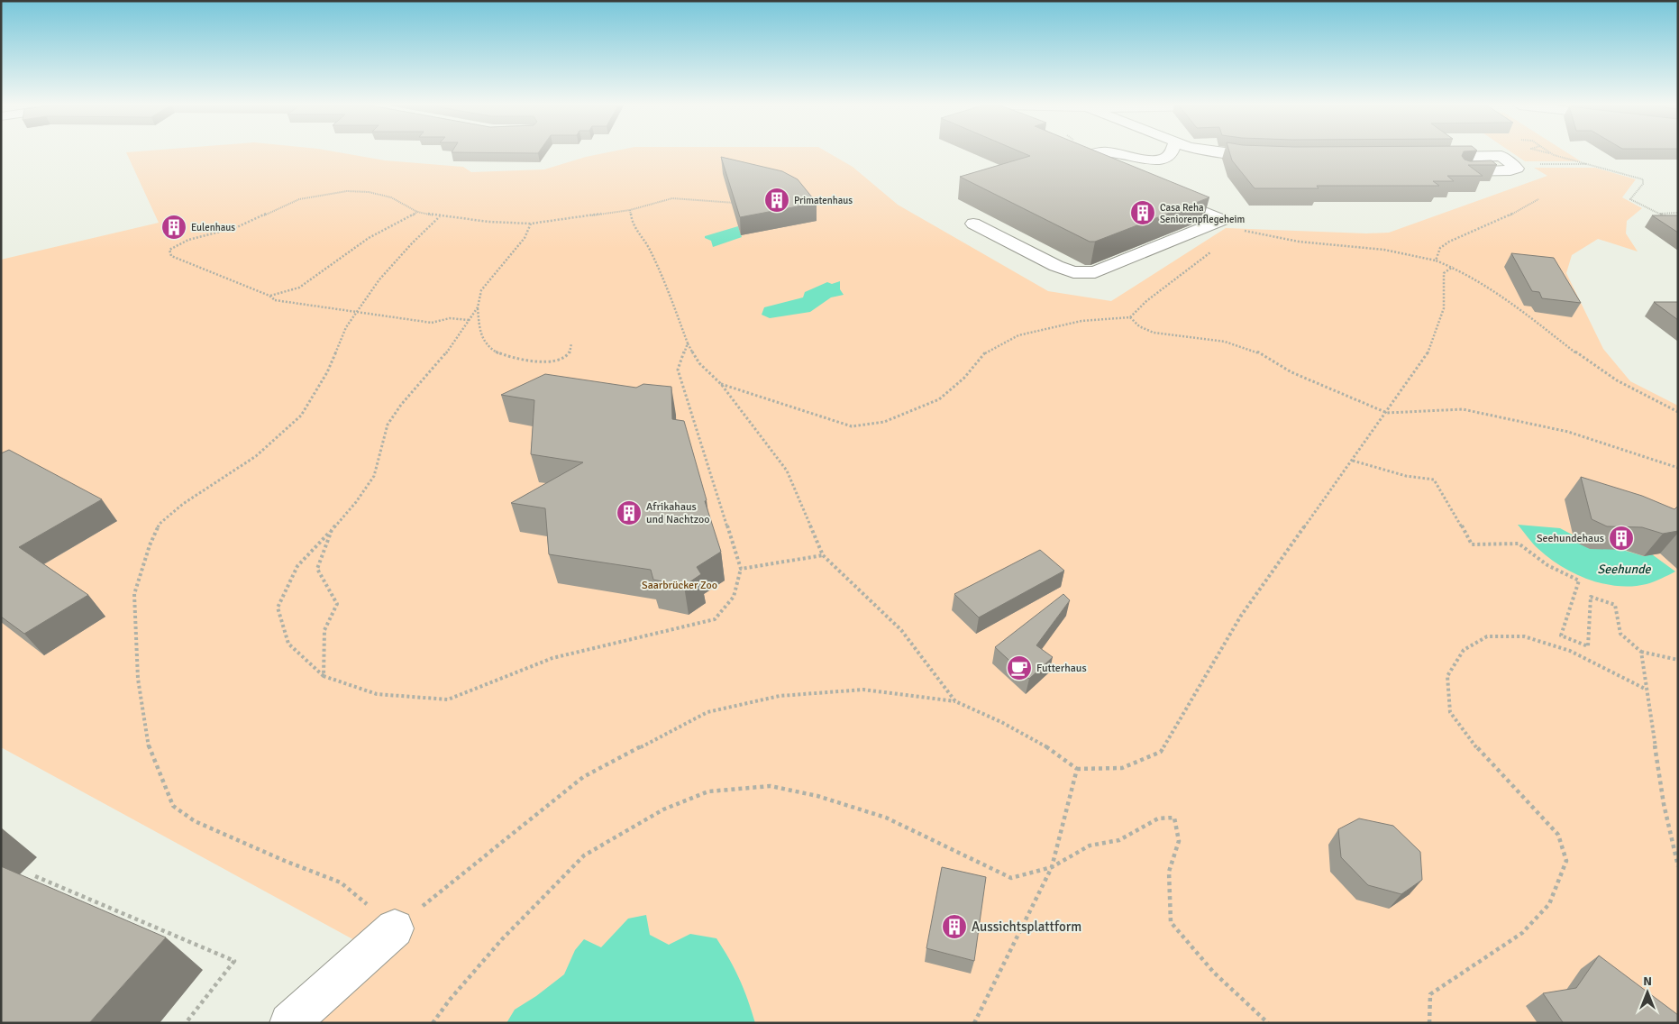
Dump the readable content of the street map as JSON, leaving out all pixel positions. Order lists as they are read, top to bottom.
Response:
{
  "water": ["Seehunde"],
  "parks": ["Saarbrücker Zoo"],
  "places": {
    "building": [
      "Primatenhaus",
      "Casa Reha Seniorenpflegeheim",
      "Eulenhaus",
      "Afrikahaus und Nachtzoo",
      "Seehundehaus",
      "Aussichtsplattform"
    ],
    "cafe": ["Futterhaus"]
  },
  "north": "top"
}
